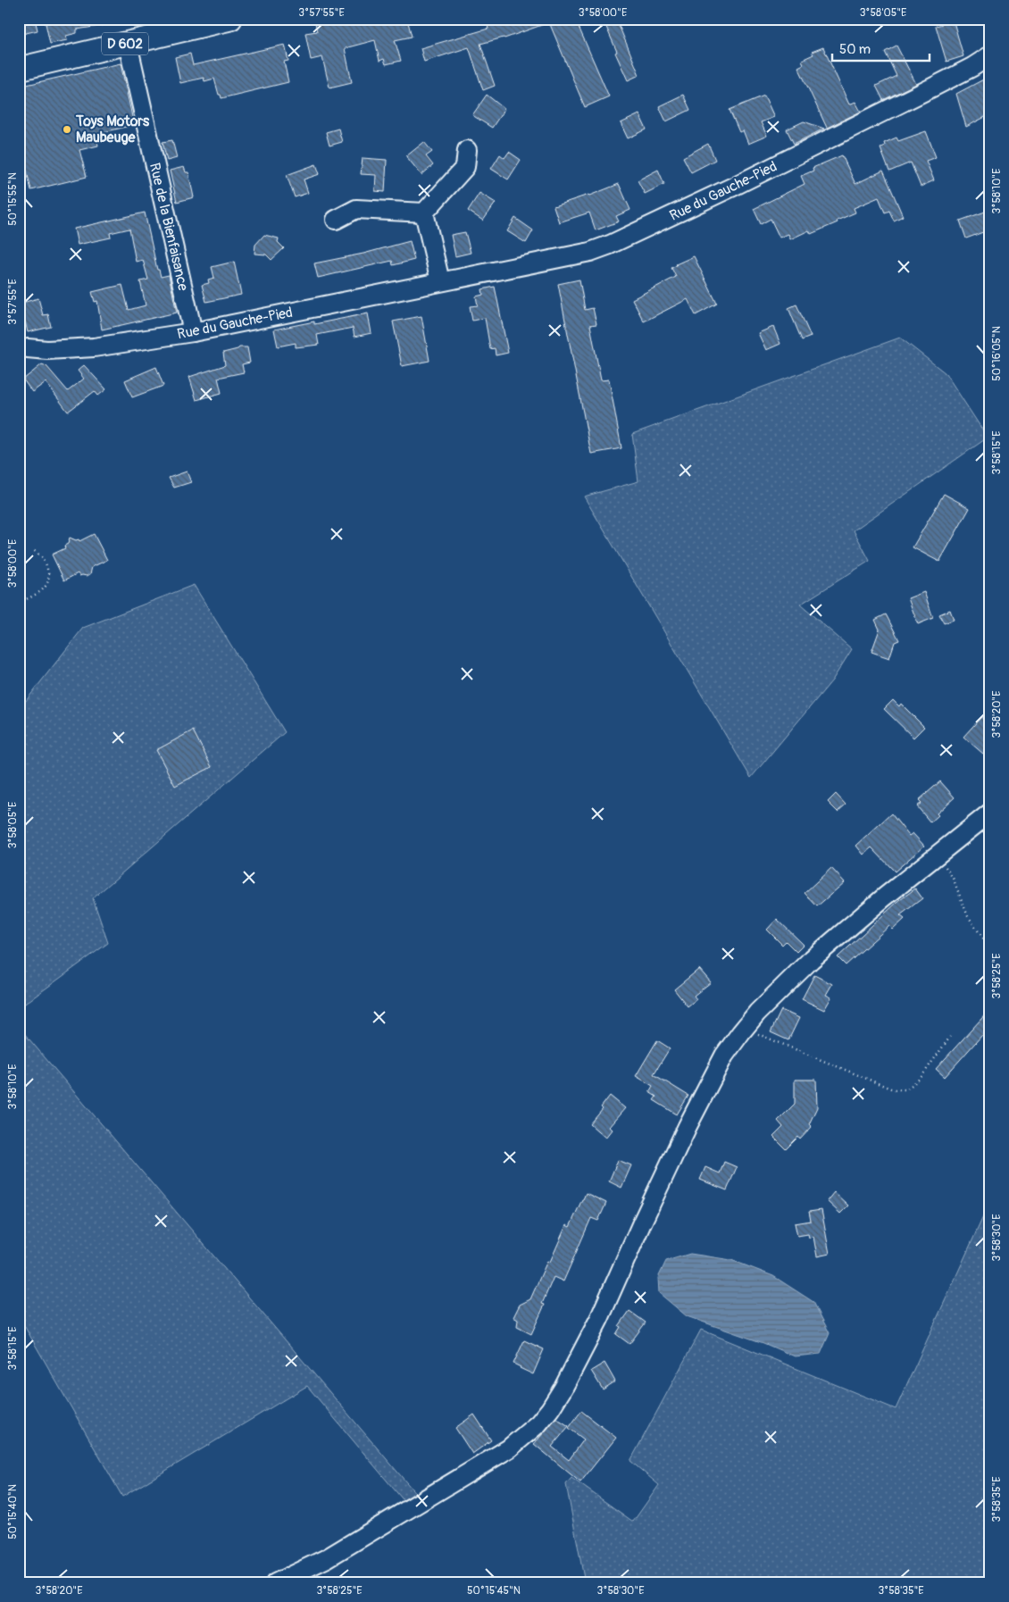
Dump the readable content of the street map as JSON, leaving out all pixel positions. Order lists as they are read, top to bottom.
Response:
{
  "streets": {
    "main road": ["D 602"],
    "street": ["Rue du Gauche-Pied", "Rue de la Bienfaisance"]
  },
  "crossings": [
    ["D 602", "Rue de la Bienfaisance"],
    ["Rue du Gauche-Pied", "Rue de la Bienfaisance"]
  ],
  "places": ["Toys Motors Maubeuge"],
  "scale_bar": "50 m",
  "coordinates": [
    "3°57'55\"E",
    "3°58'00\"E",
    "3°58'05\"E",
    "3°58'10\"E",
    "50°15'55\"N",
    "50°16'05\"N",
    "3°58'15\"E",
    "3°58'20\"E",
    "3°58'25\"E",
    "3°58'30\"E",
    "3°58'35\"E",
    "50°15'40\"N",
    "50°15'45\"N"
  ]
}
